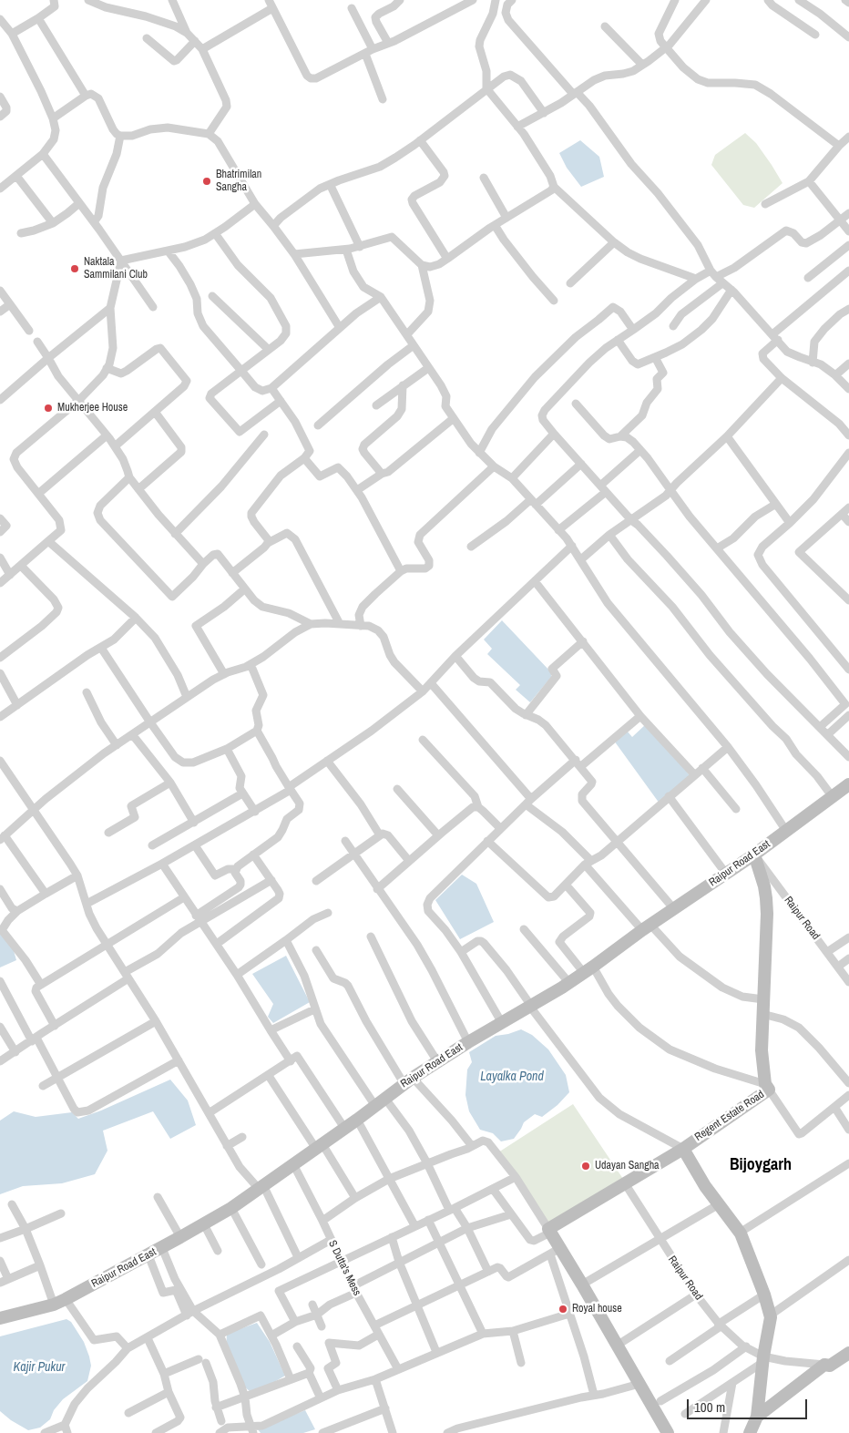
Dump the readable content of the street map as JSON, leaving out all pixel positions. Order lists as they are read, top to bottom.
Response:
{
  "streets": {
    "street": [
      "Raipur Road East",
      "Raipur Road",
      "Regent Estate Road",
      "S Dutta's Mess"
    ]
  },
  "crossings": [
    ["Raipur Road East", "Raipur Road"],
    ["Raipur Road East", "Regent Estate Road"],
    ["Raipur Road East", "S Dutta's Mess"],
    ["Raipur Road", "Regent Estate Road"]
  ],
  "districts": ["Bijoygarh"],
  "water": ["Layalka Pond", "Kajir Pukur"],
  "places": [
    "Bhatrimilan Sangha",
    "Naktala Sammilani Club",
    "Mukherjee House",
    "Udayan Sangha",
    "Royal house"
  ],
  "scale_bar": "100 m"
}
